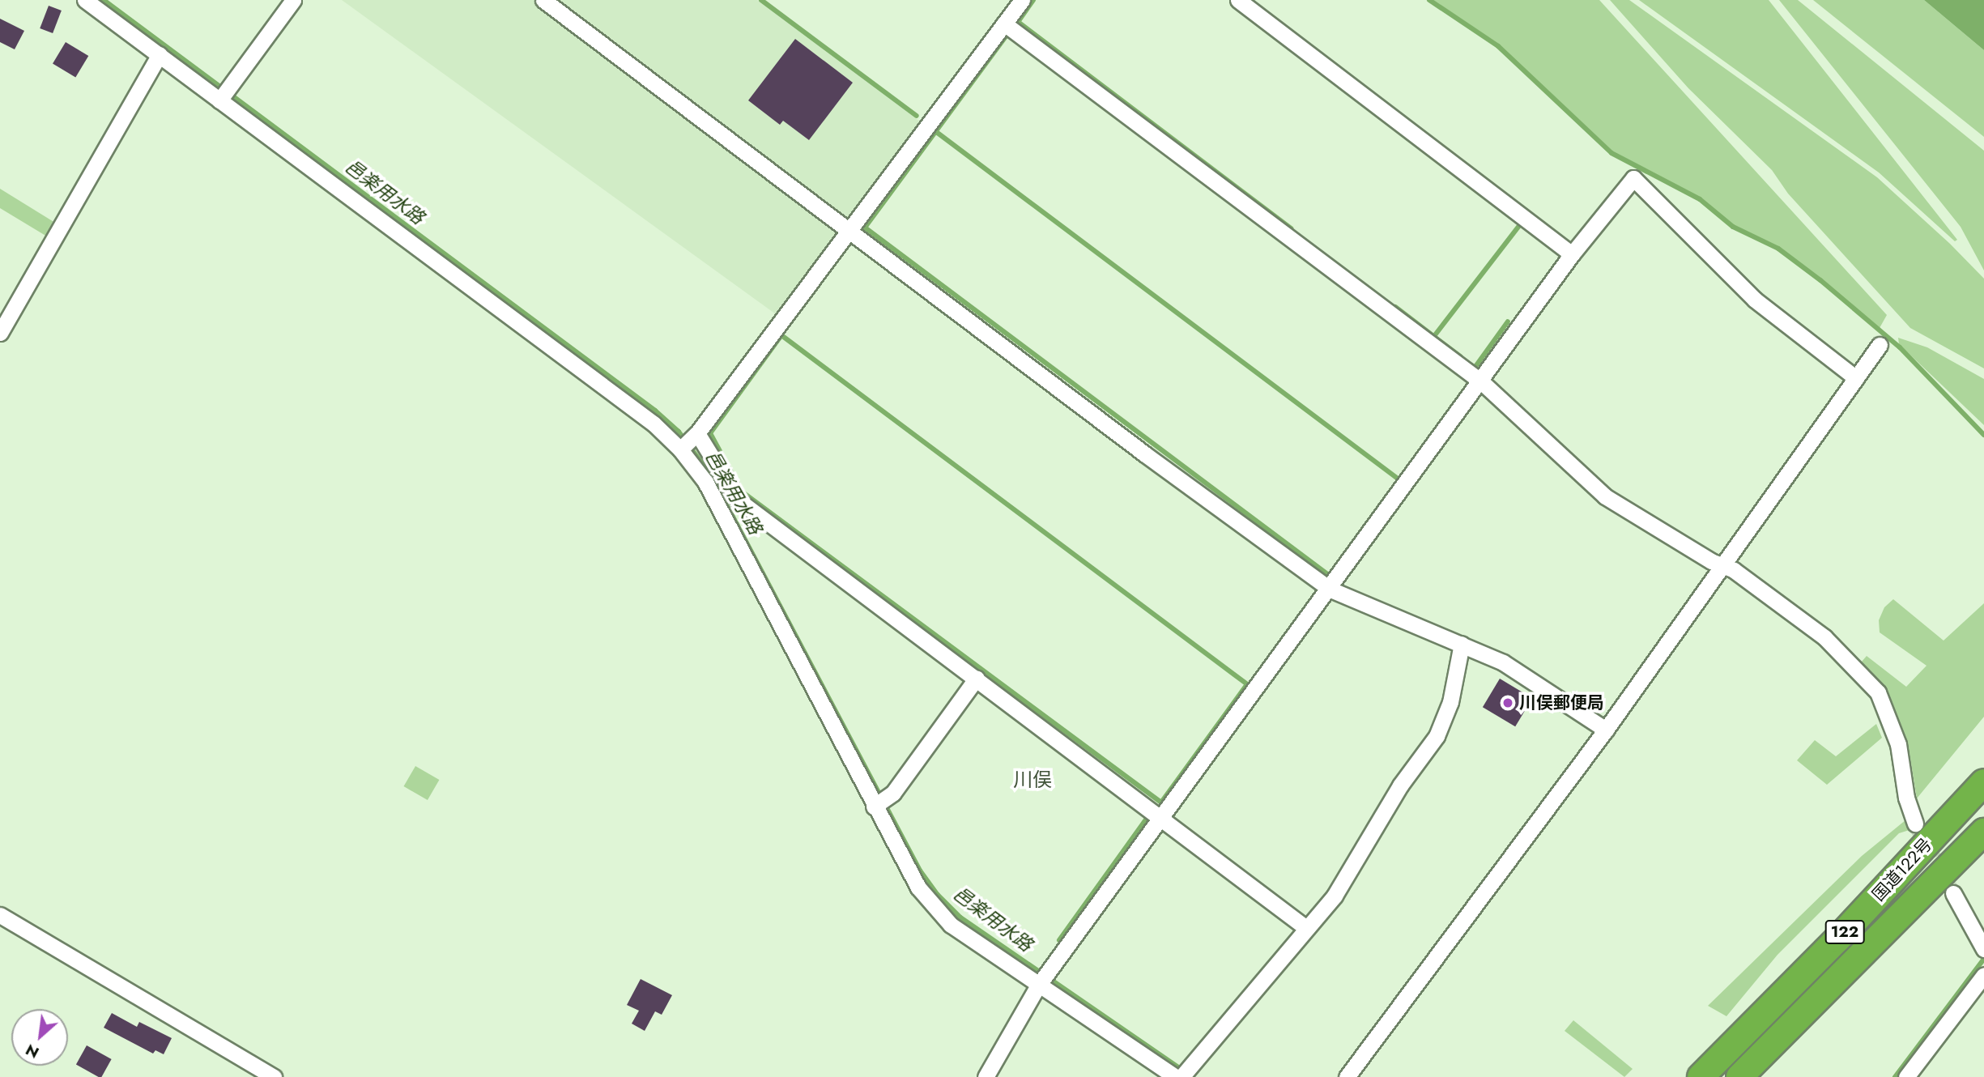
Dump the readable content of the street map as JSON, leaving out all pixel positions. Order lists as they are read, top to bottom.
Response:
{
  "streets": {
    "highway": ["国道122号", "122"]
  },
  "districts": ["川俣"],
  "water": ["邑楽用水路"],
  "places": ["川俣郵便局"],
  "north": "bottom left"
}
